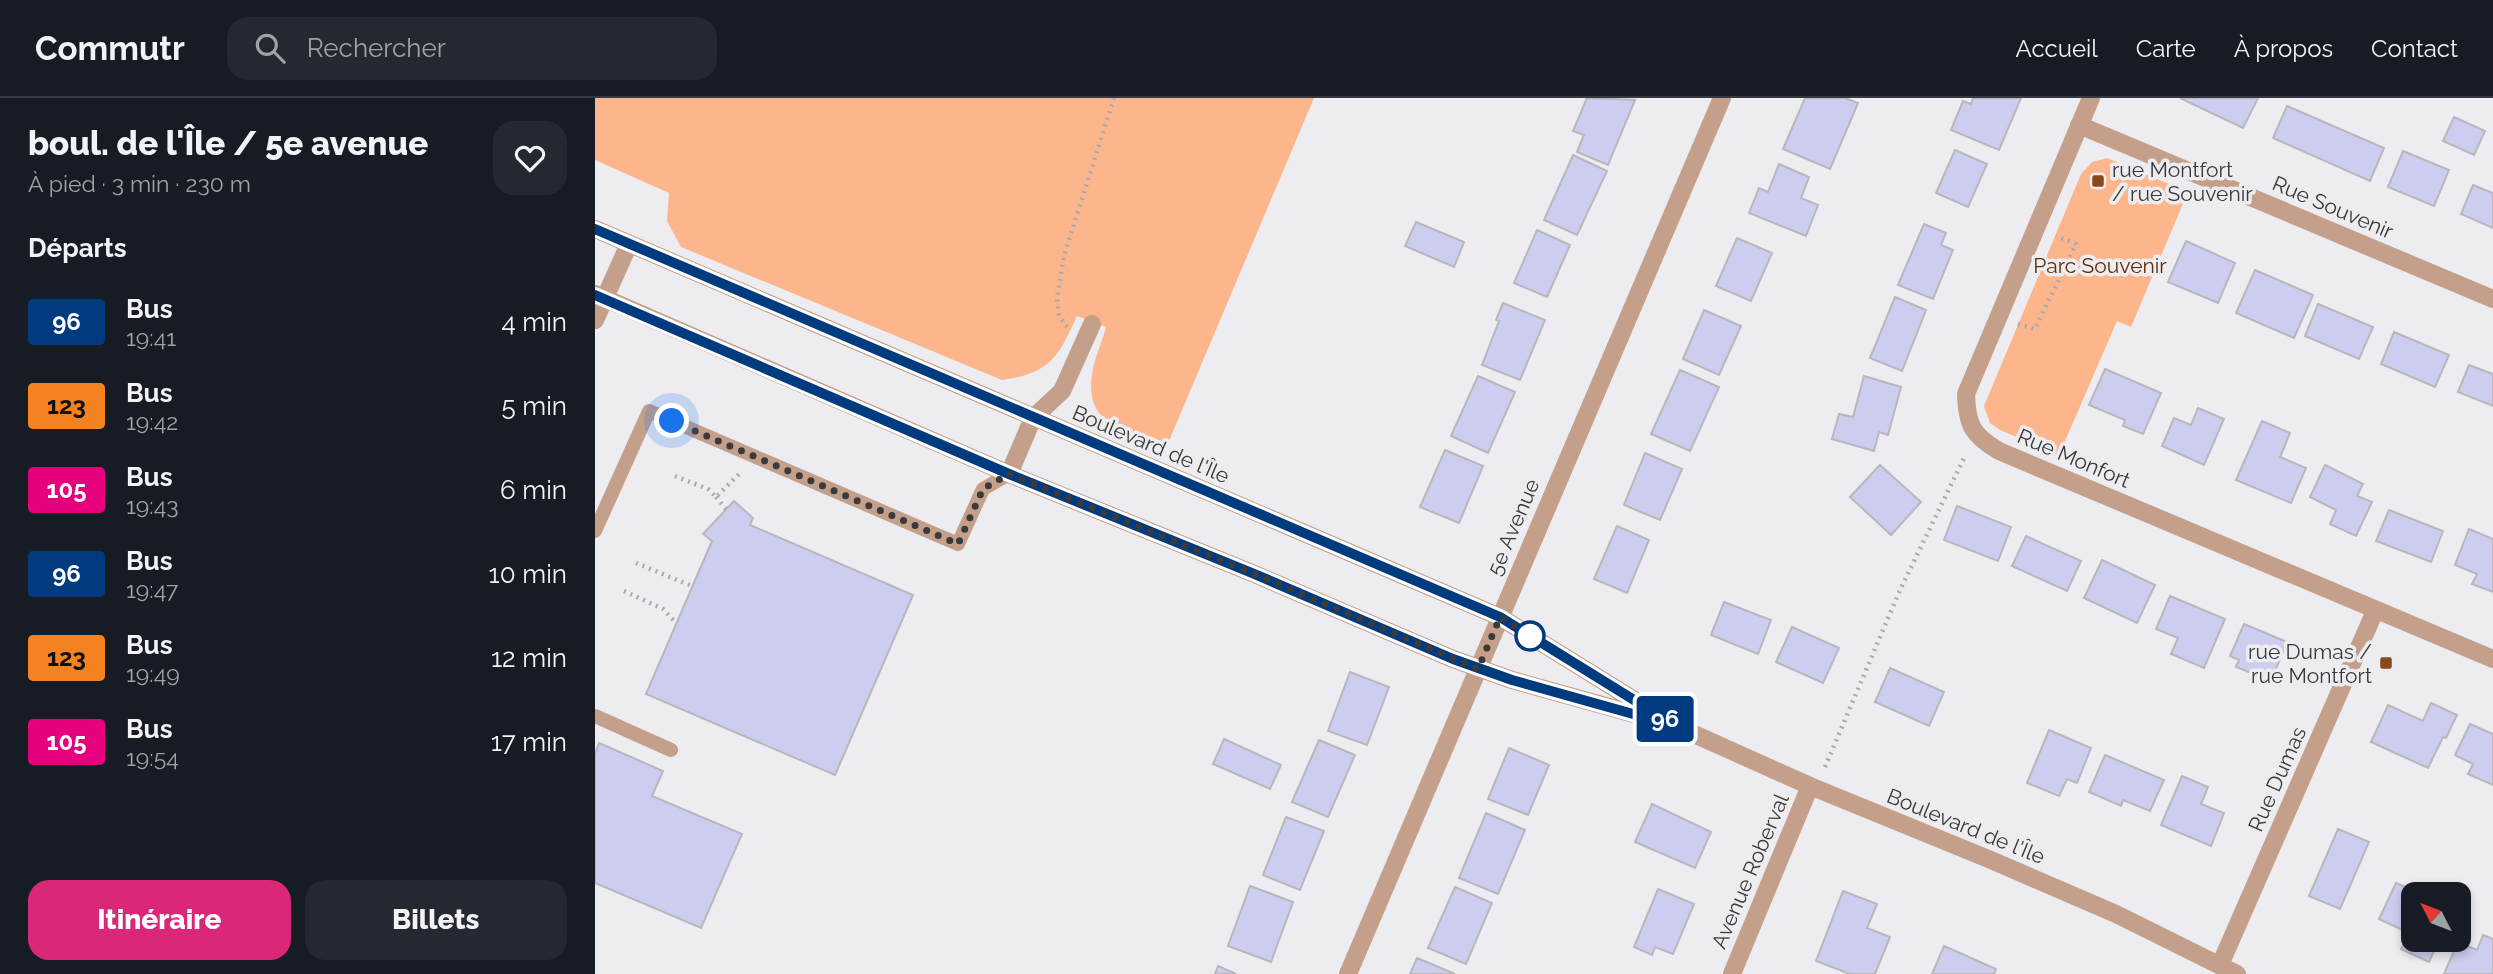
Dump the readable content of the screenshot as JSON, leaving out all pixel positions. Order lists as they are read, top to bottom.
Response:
{
  "streets": {
    "street": [
      "Rue Souvenir",
      "Boulevard de l'Île",
      "Rue Monfort",
      "5e Avenue",
      "Rue Dumas",
      "Avenue Roberval"
    ]
  },
  "crossings": [
    ["Rue Souvenir", "Rue Monfort"],
    ["Boulevard de l'Île", "5e Avenue"],
    ["Boulevard de l'Île", "Rue Dumas"],
    ["Boulevard de l'Île", "Avenue Roberval"],
    ["Rue Monfort", "Rue Dumas"]
  ],
  "parks": ["Parc Souvenir"],
  "places": {
    "transit": ["rue Montfort / rue Souvenir", "rue Dumas / rue Montfort"]
  },
  "lines": ["bus line 96"],
  "north": "top left",
  "page": {
    "header": "Commutr",
    "search": "Rechercher",
    "nav": [
      "Accueil",
      "Carte",
      "À propos",
      "Contact"
    ],
    "heading": [
      ["boul. de l'Île / 5e avenue", "À pied · 3 min · 230 m"],
      "Départs"
    ],
    "on_map": "96",
    "list": [
      {
        "mark": "96",
        "name": "Bus",
        "note": "19:41",
        "value": "4 min"
      },
      {
        "mark": "123",
        "name": "Bus",
        "note": "19:42",
        "value": "5 min"
      },
      {
        "mark": "105",
        "name": "Bus",
        "note": "19:43",
        "value": "6 min"
      },
      {
        "mark": "96",
        "name": "Bus",
        "note": "19:47",
        "value": "10 min"
      },
      {
        "mark": "123",
        "name": "Bus",
        "note": "19:49",
        "value": "12 min"
      },
      {
        "mark": "105",
        "name": "Bus",
        "note": "19:54",
        "value": "17 min"
      }
    ],
    "buttons": ["Itinéraire", "Billets"]
  }
}
